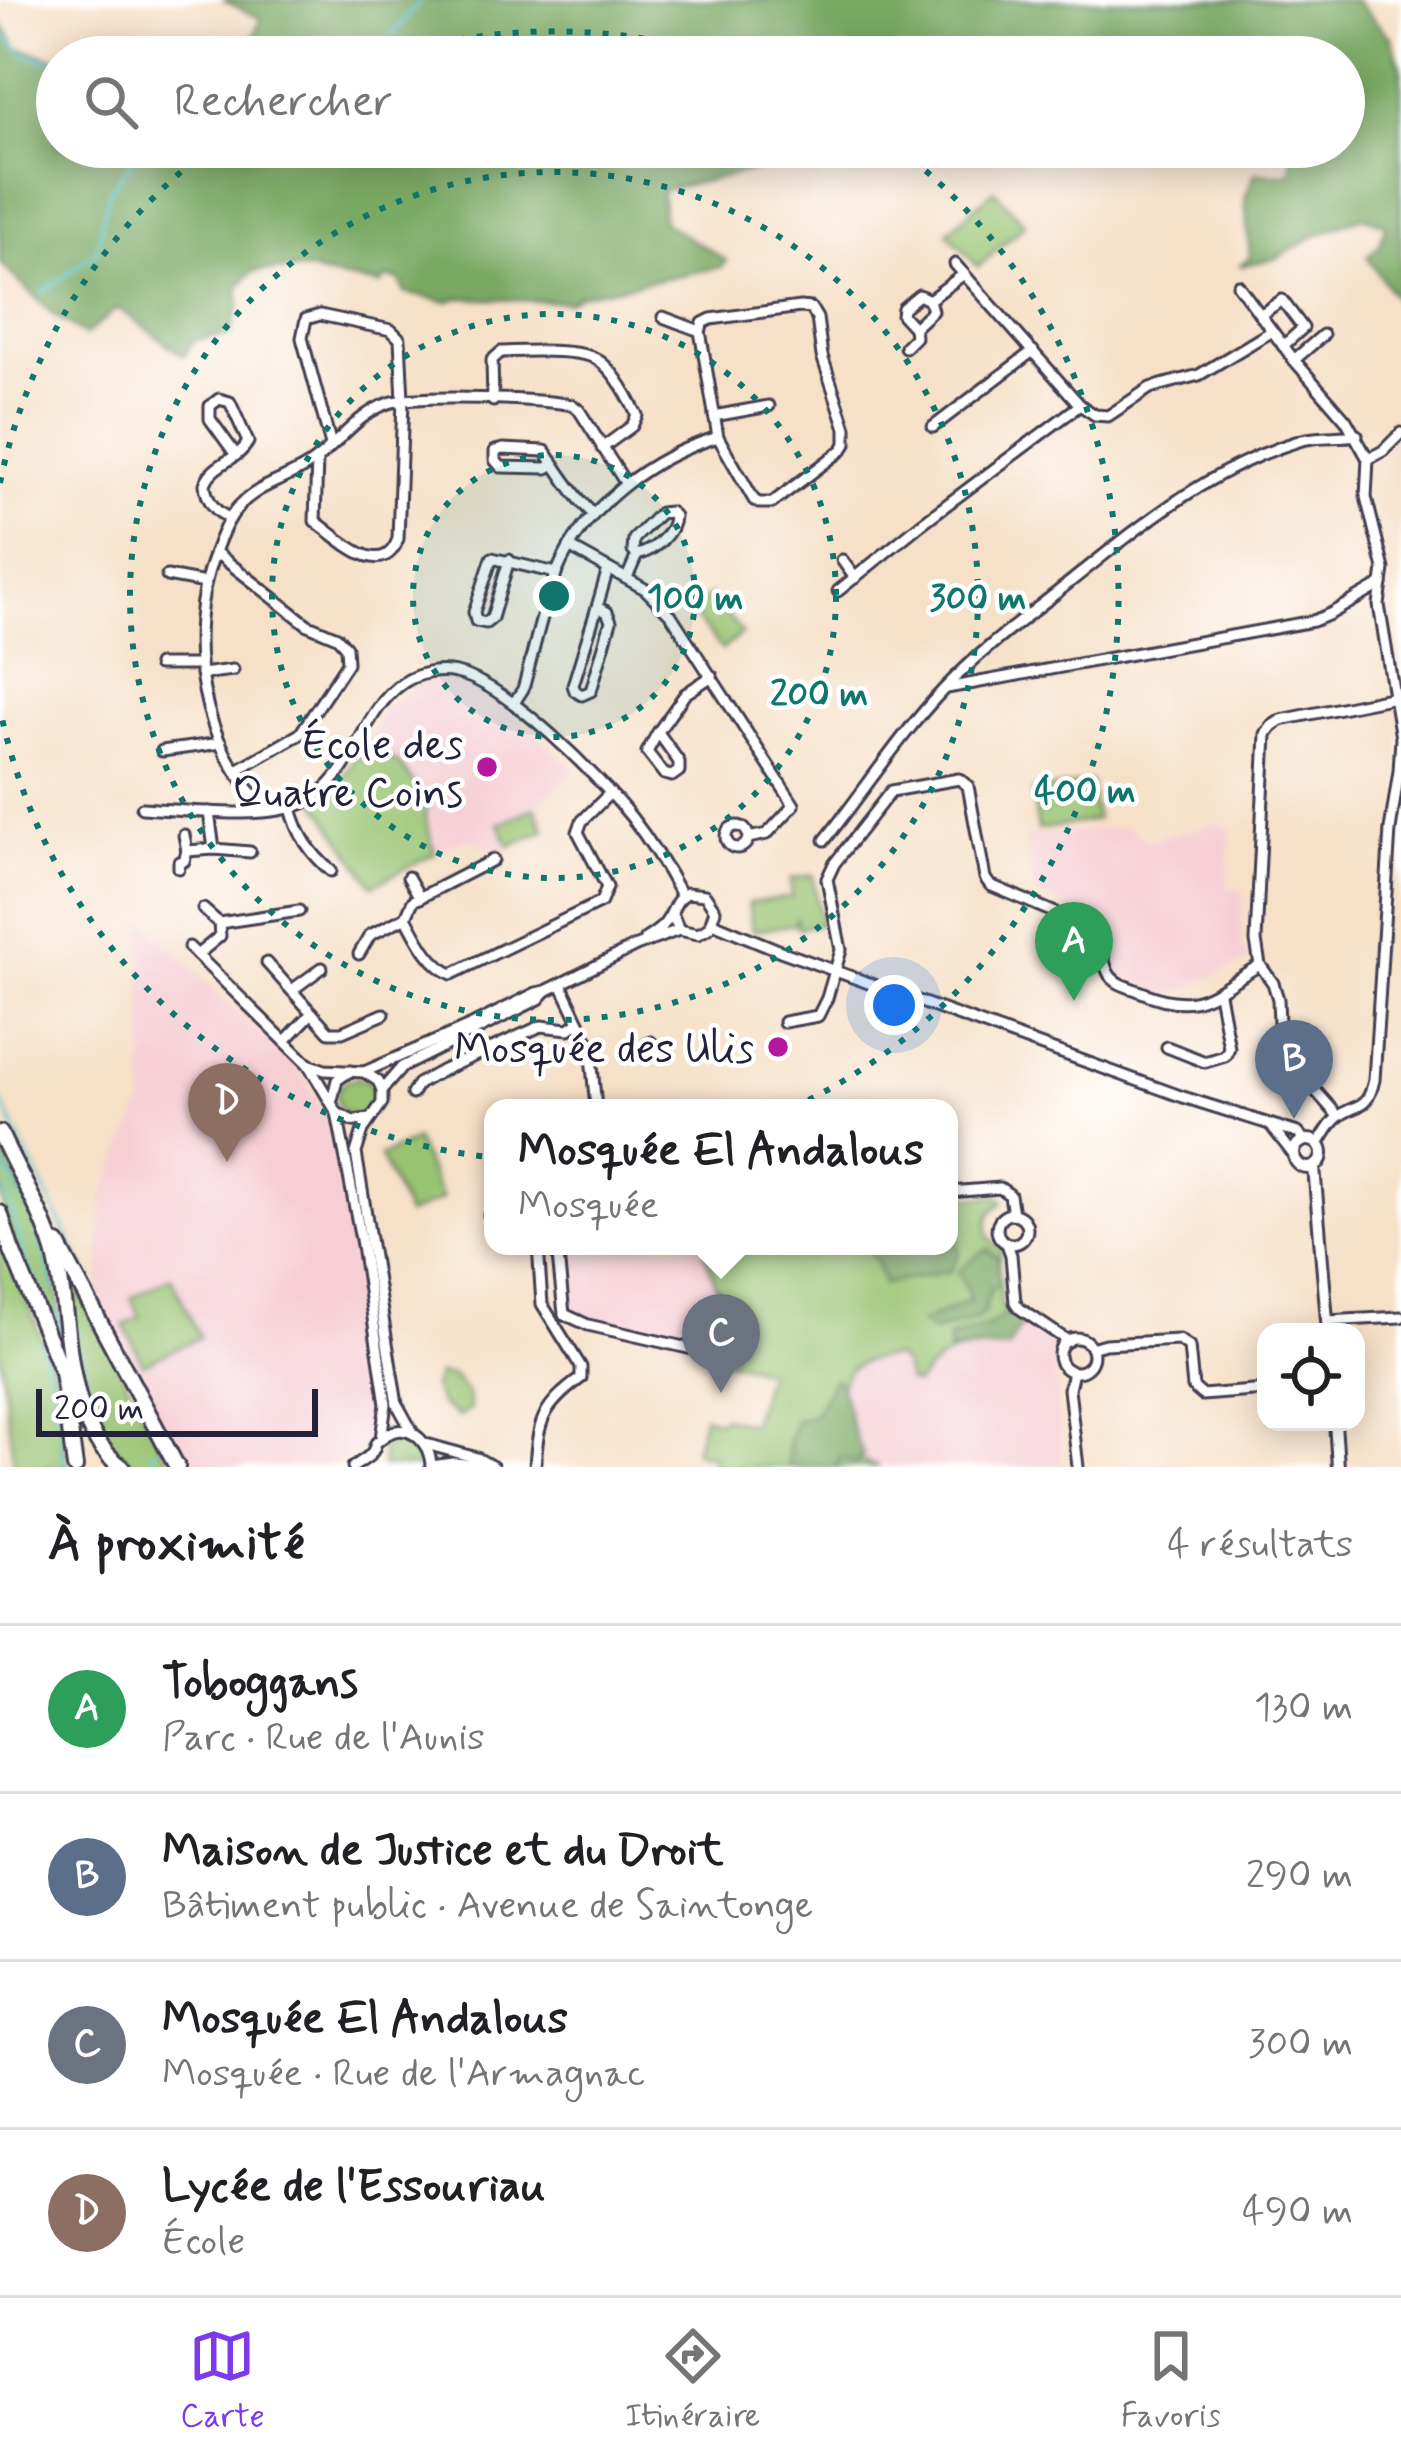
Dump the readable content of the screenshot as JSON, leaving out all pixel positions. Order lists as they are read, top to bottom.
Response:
{
  "places": ["École des Quatre Coins", "Mosquée des Ulis"],
  "scale_bar": "200 m",
  "page": {
    "search": "Rechercher",
    "pins": [
      "A",
      "B",
      "D",
      "C"
    ],
    "popup": ["Mosquée El Andalous", "Mosquée"],
    "scale": "200 m",
    "heading": ["À proximité", "4 résultats"],
    "list": [
      {
        "mark": "A",
        "name": "Toboggans",
        "note": "Parc · Rue de l'Aunis",
        "value": "130 m"
      },
      {
        "mark": "B",
        "name": "Maison de Justice et du Droit",
        "note": "Bâtiment public · Avenue de Saintonge",
        "value": "290 m"
      },
      {
        "mark": "C",
        "name": "Mosquée El Andalous",
        "note": "Mosquée · Rue de l'Armagnac",
        "value": "300 m"
      },
      {
        "mark": "D",
        "name": "Lycée de l'Essouriau",
        "note": "École",
        "value": "490 m"
      }
    ],
    "nav": ["Carte", "Itinéraire", "Favoris"]
  },
  "rings": [
    "100 m",
    "300 m",
    "200 m",
    "400 m"
  ]
}
